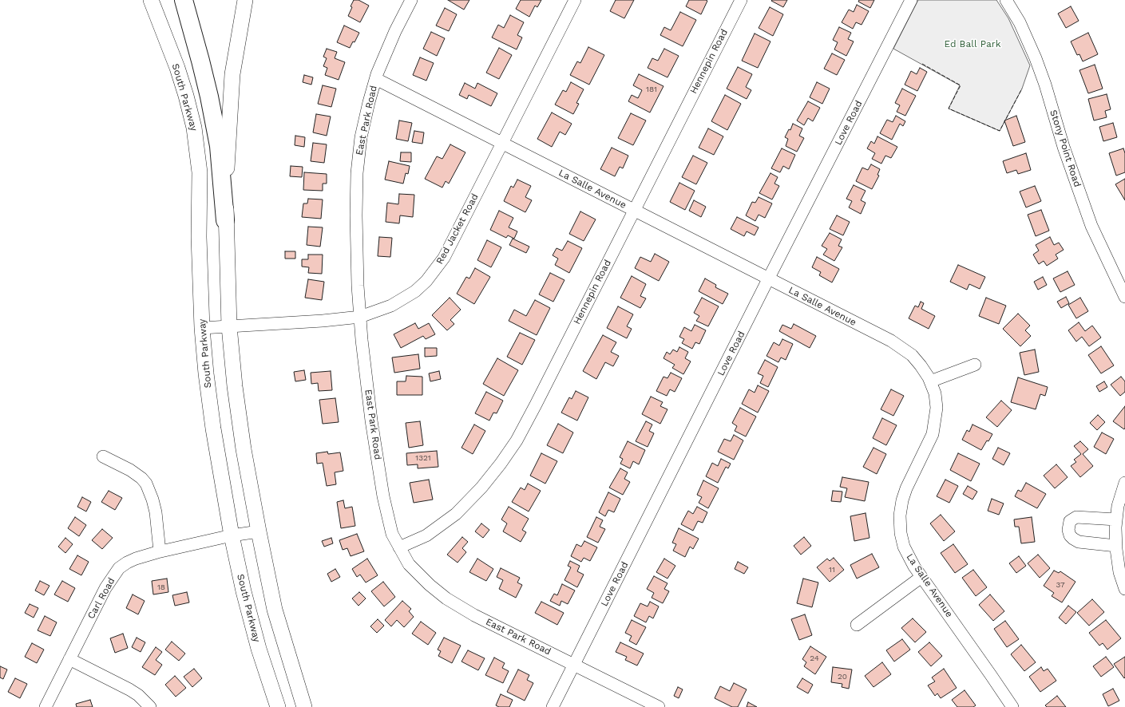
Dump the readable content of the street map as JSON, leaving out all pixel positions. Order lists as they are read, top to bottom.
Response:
{
  "streets": {
    "main road": ["South Parkway"],
    "street": [
      "Hennepin Road",
      "East Park Road",
      "Love Road",
      "Stony Point Road",
      "La Salle Avenue",
      "Red Jacket Road",
      "Carl Road"
    ]
  },
  "crossings": [
    ["Hennepin Road", "East Park Road"],
    ["Hennepin Road", "La Salle Avenue"],
    ["South Parkway", "Red Jacket Road"],
    ["South Parkway", "Carl Road"],
    ["East Park Road", "Love Road"],
    ["East Park Road", "La Salle Avenue"],
    ["East Park Road", "Red Jacket Road"],
    ["Love Road", "La Salle Avenue"],
    ["La Salle Avenue", "Red Jacket Road"]
  ],
  "parks": ["Ed Ball Park"],
  "house_numbers": [
    "181",
    "1321",
    "11",
    "37",
    "18",
    "24",
    "20"
  ]
}
